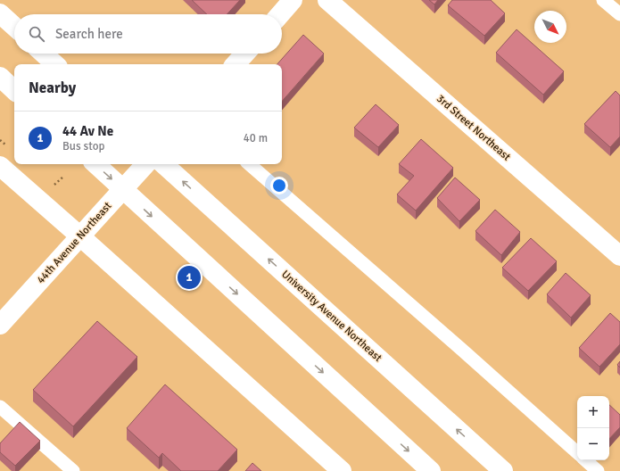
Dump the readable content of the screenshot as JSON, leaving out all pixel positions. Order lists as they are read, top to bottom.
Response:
{
  "streets": {
    "street": ["3rd Street Northeast", "44th Avenue Northeast", "University Avenue Northeast"]
  },
  "north": "bottom right",
  "page": {
    "search": "Search here",
    "heading": "Nearby",
    "list": [
      {
        "mark": "1",
        "name": "44 Av Ne",
        "note": "Bus stop",
        "value": "40 m"
      }
    ],
    "pins": "1",
    "map_buttons": ["+", "−"]
  }
}
